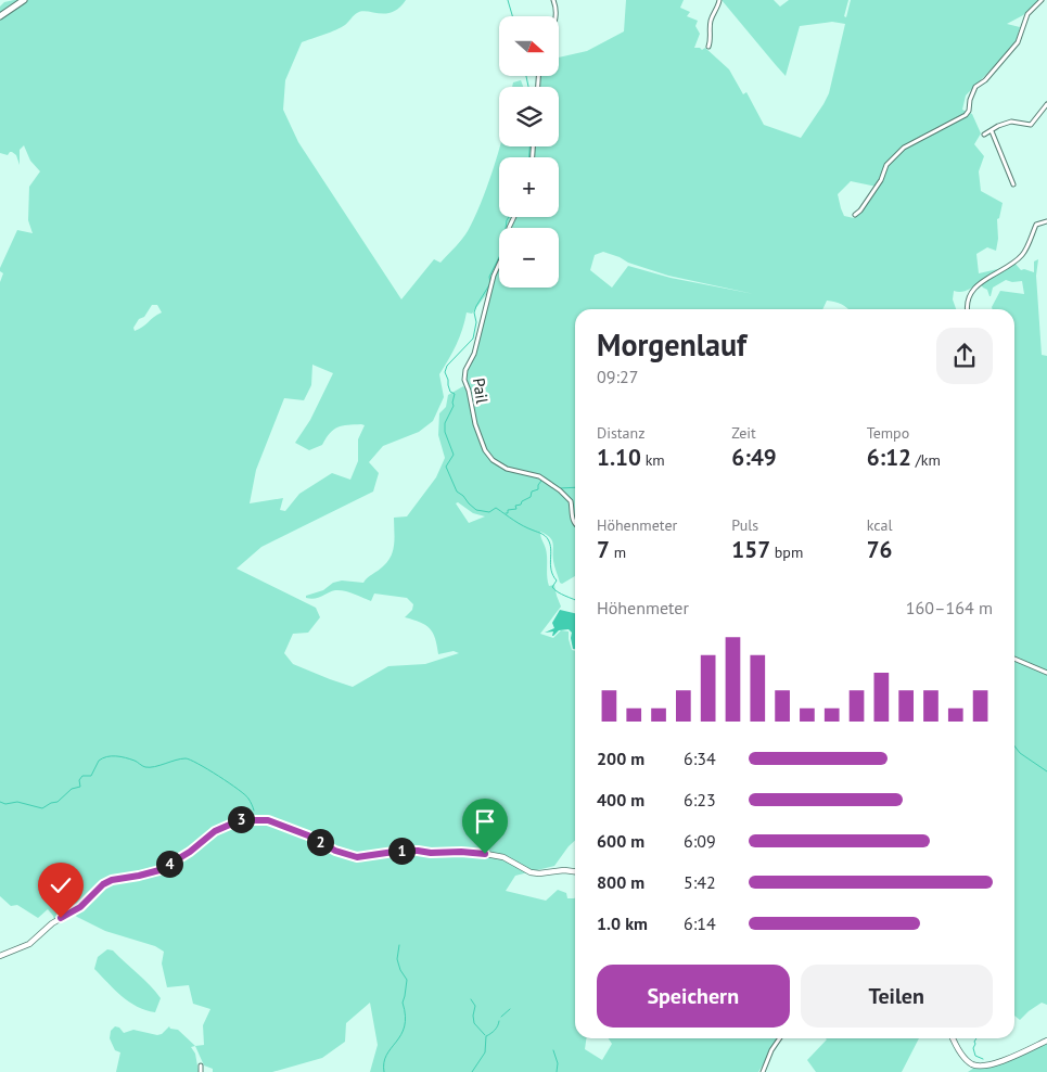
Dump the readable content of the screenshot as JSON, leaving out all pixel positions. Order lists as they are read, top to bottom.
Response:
{
  "streets": {
    "street": ["Pail"]
  },
  "north": "right",
  "page": {
    "map_buttons": ["+", "−"],
    "heading": ["Morgenlauf", "09:27"],
    "stats": [
      ["Distanz", "1.10 km"],
      ["Zeit", "6:49"],
      ["Tempo", "6:12 /km"],
      ["Höhenmeter", "7 m"],
      ["Puls", "157 bpm"],
      ["kcal", "76"]
    ],
    "chart": ["Höhenmeter", "160–164 m"],
    "list": [
      {
        "name": "200 m",
        "note": "6:34"
      },
      {
        "name": "400 m",
        "note": "6:23"
      },
      {
        "name": "600 m",
        "note": "6:09"
      },
      {
        "name": "800 m",
        "note": "5:42"
      },
      {
        "name": "1.0 km",
        "note": "6:14"
      }
    ],
    "pins": [
      "3",
      "2",
      "1",
      "4"
    ],
    "buttons": ["Speichern", "Teilen"]
  }
}
